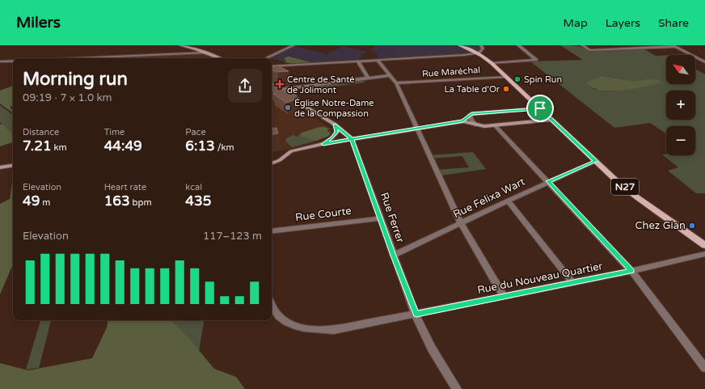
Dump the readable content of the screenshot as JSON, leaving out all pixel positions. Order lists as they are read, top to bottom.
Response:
{
  "streets": {
    "main road": ["N27"],
    "street": [
      "Rue Maréchal",
      "Rue Felixa Wart",
      "Rue Courte",
      "Rue Ferrer",
      "Rue du Nouveau Quartier"
    ]
  },
  "crossings": [
    ["Rue Maréchal", "N27"],
    ["N27", "Rue Felixa Wart"],
    ["Rue Felixa Wart", "Rue Ferrer"],
    ["Rue Courte", "Rue Ferrer"],
    ["Rue Ferrer", "Rue du Nouveau Quartier"]
  ],
  "places": {
    "other": [
      "Spin Run",
      "La Table d'Or",
      "Église Notre-Dame de la Compassion",
      "Chez Gian"
    ],
    "health": ["Centre de Santé de Jolimont"]
  },
  "north": "top left",
  "page": {
    "header": "Milers",
    "nav": ["Map", "Layers", "Share"],
    "map_buttons": ["+", "−"],
    "heading": ["Morning run", "09:19 · 7 × 1.0 km"],
    "stats": [
      ["Distance", "7.21 km"],
      ["Time", "44:49"],
      ["Pace", "6:13 /km"],
      ["Elevation", "49 m"],
      ["Heart rate", "163 bpm"],
      ["kcal", "435"]
    ],
    "chart": ["Elevation", "117–123 m"]
  }
}
